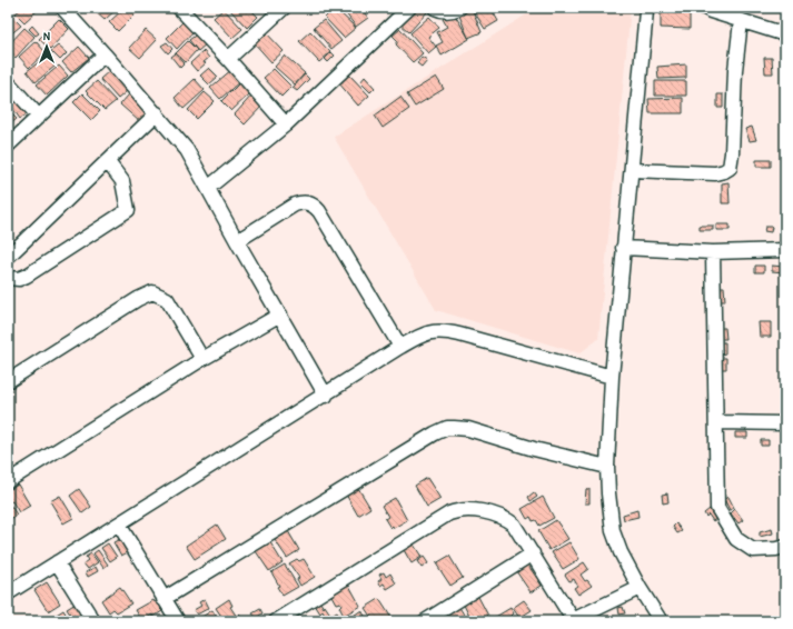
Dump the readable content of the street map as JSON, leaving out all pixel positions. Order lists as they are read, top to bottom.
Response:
{
  "north": "top"
}
